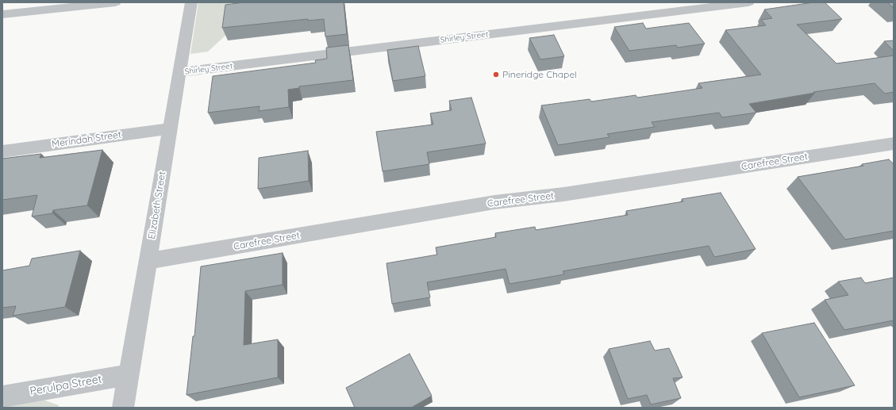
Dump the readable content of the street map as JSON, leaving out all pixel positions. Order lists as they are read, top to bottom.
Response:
{
  "streets": {
    "street": [
      "Shirley Street",
      "Merindah Street",
      "Carefree Street",
      "Elizabeth Street",
      "Perulpa Street"
    ]
  },
  "crossings": [
    ["Shirley Street", "Elizabeth Street"],
    ["Merindah Street", "Elizabeth Street"],
    ["Carefree Street", "Elizabeth Street"],
    ["Elizabeth Street", "Perulpa Street"]
  ],
  "places": ["Pineridge Chapel"]
}
